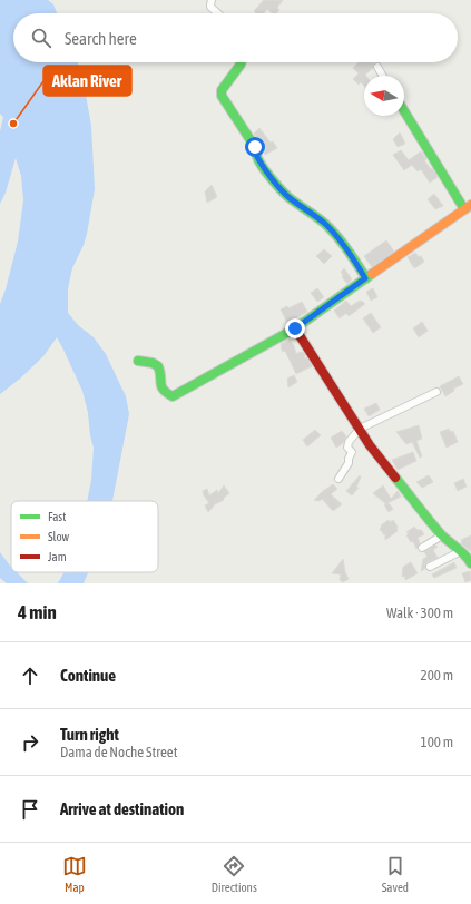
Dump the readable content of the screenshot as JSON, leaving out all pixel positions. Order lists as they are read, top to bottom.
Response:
{
  "places": ["Aklan River"],
  "legend": ["Fast", "Slow", "Jam"],
  "north": "left",
  "page": {
    "search": "Search here",
    "heading": ["4 min", "Walk · 300 m"],
    "list": [
      ["Continue", "200 m"],
      ["Turn right", "Dama de Noche Street", "100 m"],
      "Arrive at destination"
    ],
    "nav": ["Map", "Directions", "Saved"]
  }
}
